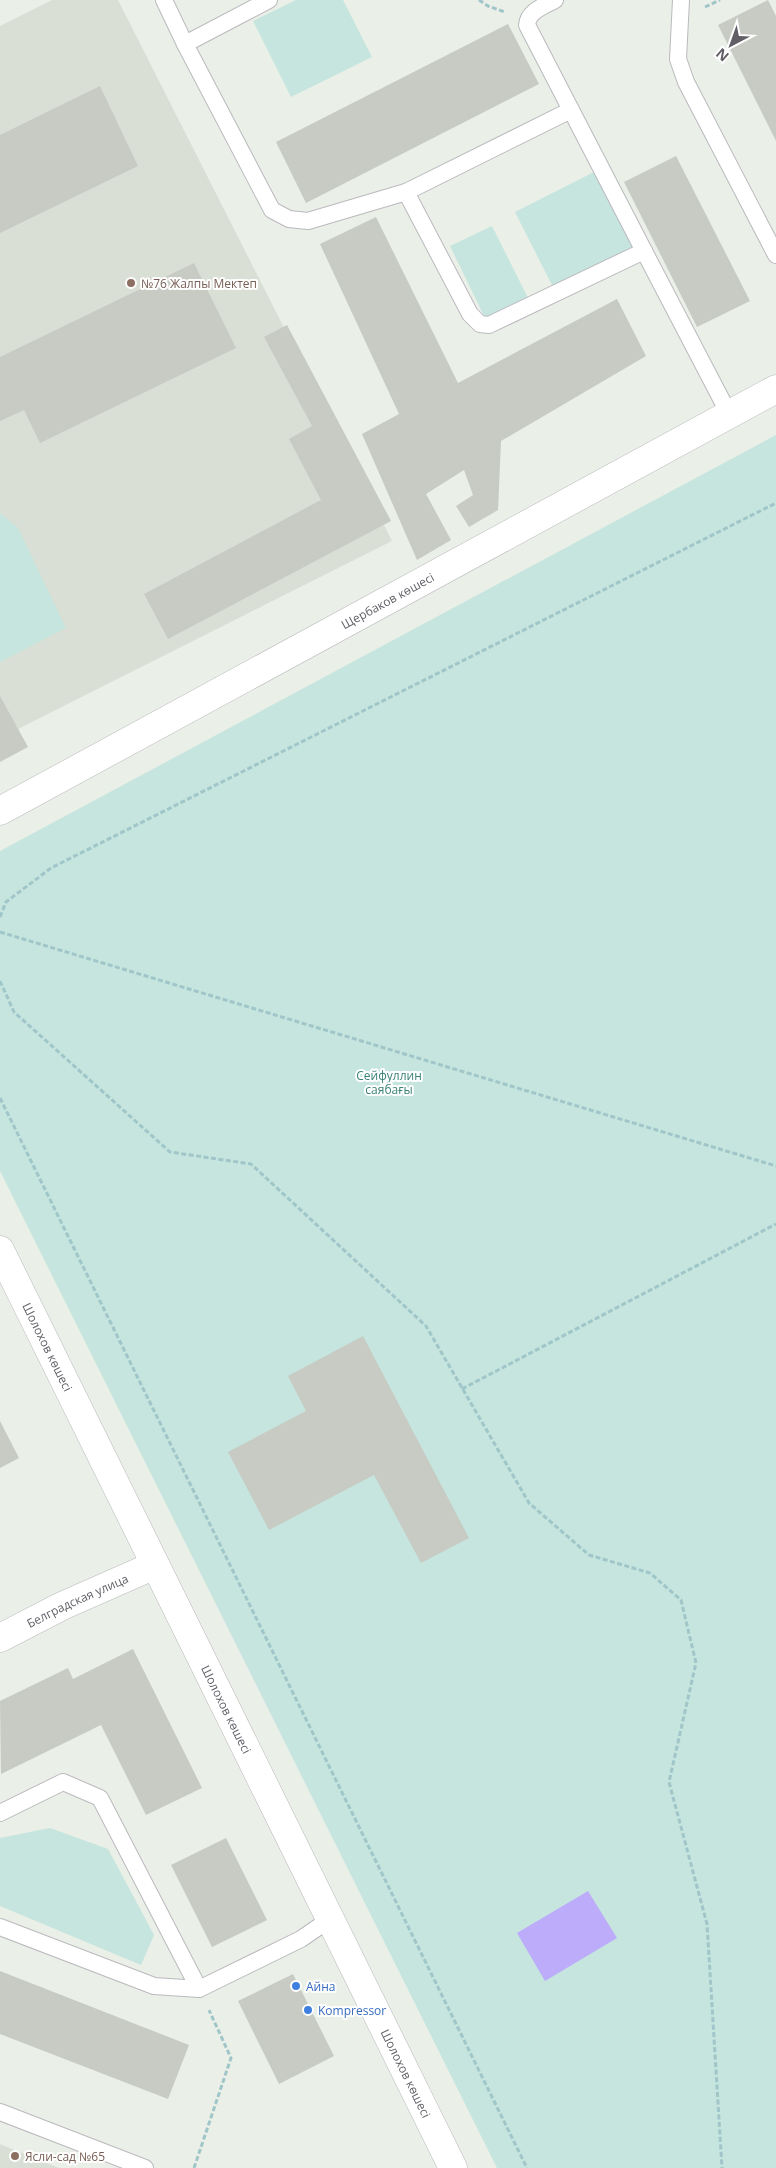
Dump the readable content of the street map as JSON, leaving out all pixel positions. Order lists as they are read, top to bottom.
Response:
{
  "streets": {
    "street": ["Щербаков көшесі", "Шолохов көшесі", "Белградская улица"]
  },
  "crossings": [
    ["Шолохов көшесі", "Белградская улица"]
  ],
  "parks": ["Сейфуллин саябағы"],
  "places": [
    "№76 Жалпы Мектеп",
    "Айна",
    "Kompressor",
    "Ясли-сад №65"
  ],
  "north": "bottom left"
}
